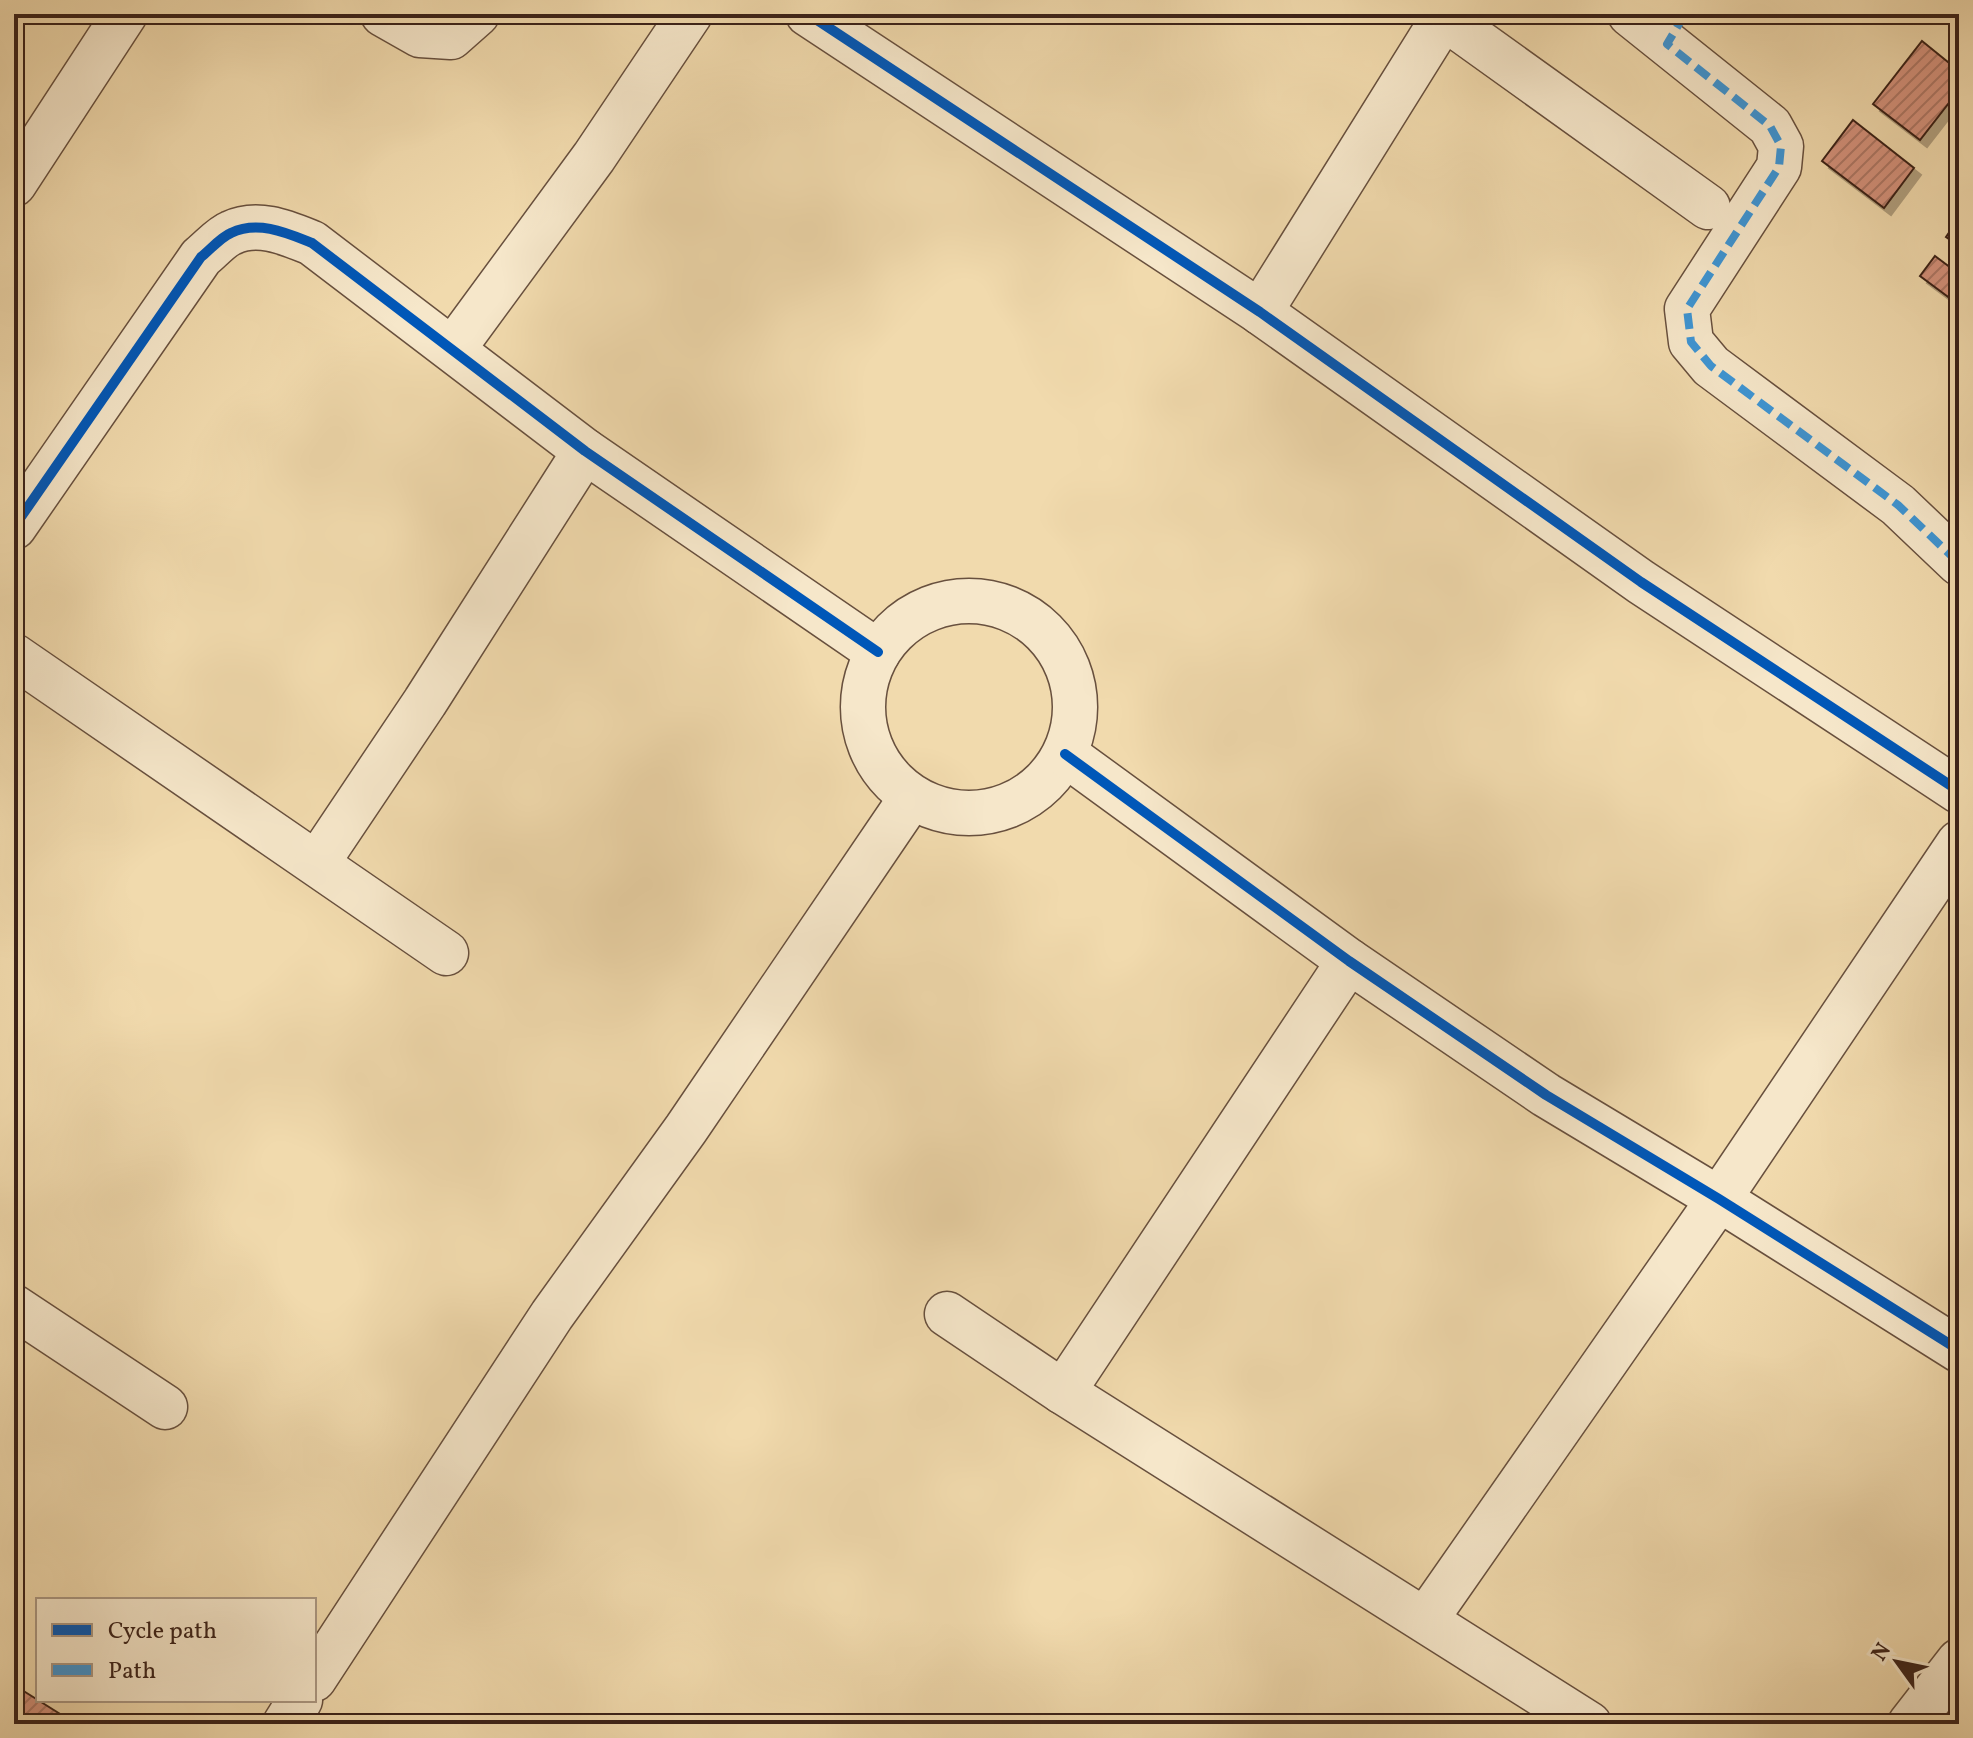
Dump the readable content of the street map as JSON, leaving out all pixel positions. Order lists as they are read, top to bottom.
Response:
{
  "legend": ["Cycle path", "Path"],
  "north": "top left"
}
